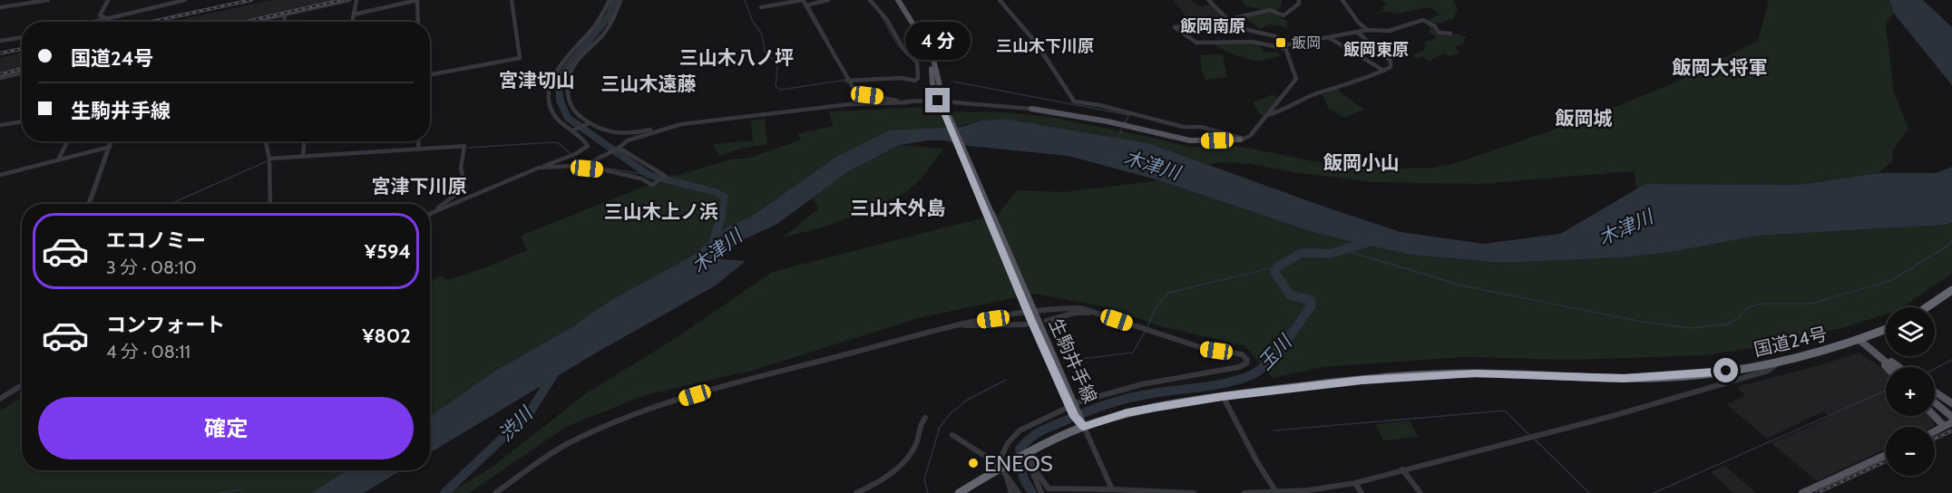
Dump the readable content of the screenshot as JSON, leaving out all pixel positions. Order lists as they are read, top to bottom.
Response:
{
  "streets": {
    "highway": ["国道24号"],
    "main road": ["生駒井手線"]
  },
  "crossings": [
    ["国道24号", "生駒井手線"]
  ],
  "districts": [
    "飯岡南原",
    "三山木下川原",
    "飯岡東原",
    "三山木八ノ坪",
    "飯岡大将軍",
    "宮津切山",
    "三山木遠藤",
    "飯岡城",
    "飯岡小山",
    "宮津下川原",
    "三山木外島",
    "三山木上ノ浜"
  ],
  "water": ["木津川", "玉川", "渋川"],
  "places": {
    "transit": ["飯岡"],
    "other": ["ENEOS"]
  },
  "page": {
    "bubble": "4 分",
    "banner": ["国道24号", "生駒井手線"],
    "list": [
      {
        "name": "エコノミー",
        "note": "3 分 · 08:10",
        "value": "¥594"
      },
      {
        "name": "コンフォート",
        "note": "4 分 · 08:11",
        "value": "¥802"
      }
    ],
    "map_buttons": ["+", "−"],
    "buttons": "確定"
  }
}
